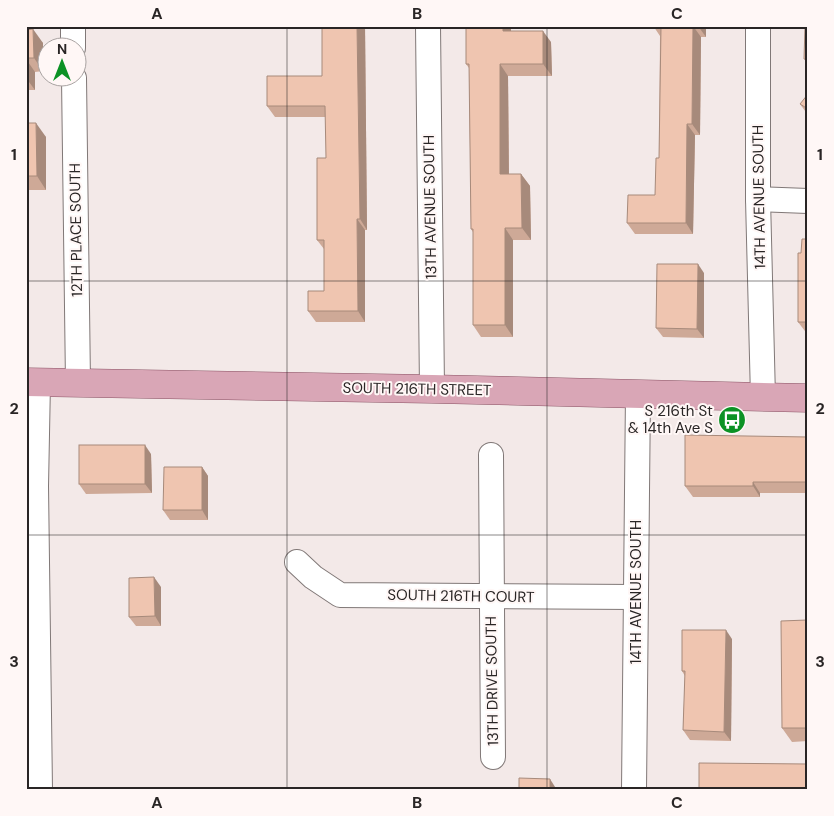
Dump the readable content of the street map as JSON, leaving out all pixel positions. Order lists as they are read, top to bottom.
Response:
{
  "streets": {
    "main road": ["SOUTH 216TH STREET"],
    "street": [
      "14TH AVENUE SOUTH",
      "13TH AVENUE SOUTH",
      "12TH PLACE SOUTH",
      "SOUTH 216TH COURT",
      "13TH DRIVE SOUTH"
    ]
  },
  "crossings": [
    ["14TH AVENUE SOUTH", "SOUTH 216TH STREET"],
    ["14TH AVENUE SOUTH", "SOUTH 216TH COURT"],
    ["13TH AVENUE SOUTH", "SOUTH 216TH STREET"],
    ["12TH PLACE SOUTH", "SOUTH 216TH STREET"],
    ["SOUTH 216TH COURT", "13TH DRIVE SOUTH"]
  ],
  "places": {
    "bus stop": ["S 216th St & 14th Ave S"]
  },
  "north": "top",
  "grid": {
    "columns": ["A", "B", "C"],
    "rows": ["1", "2", "3"]
  }
}
